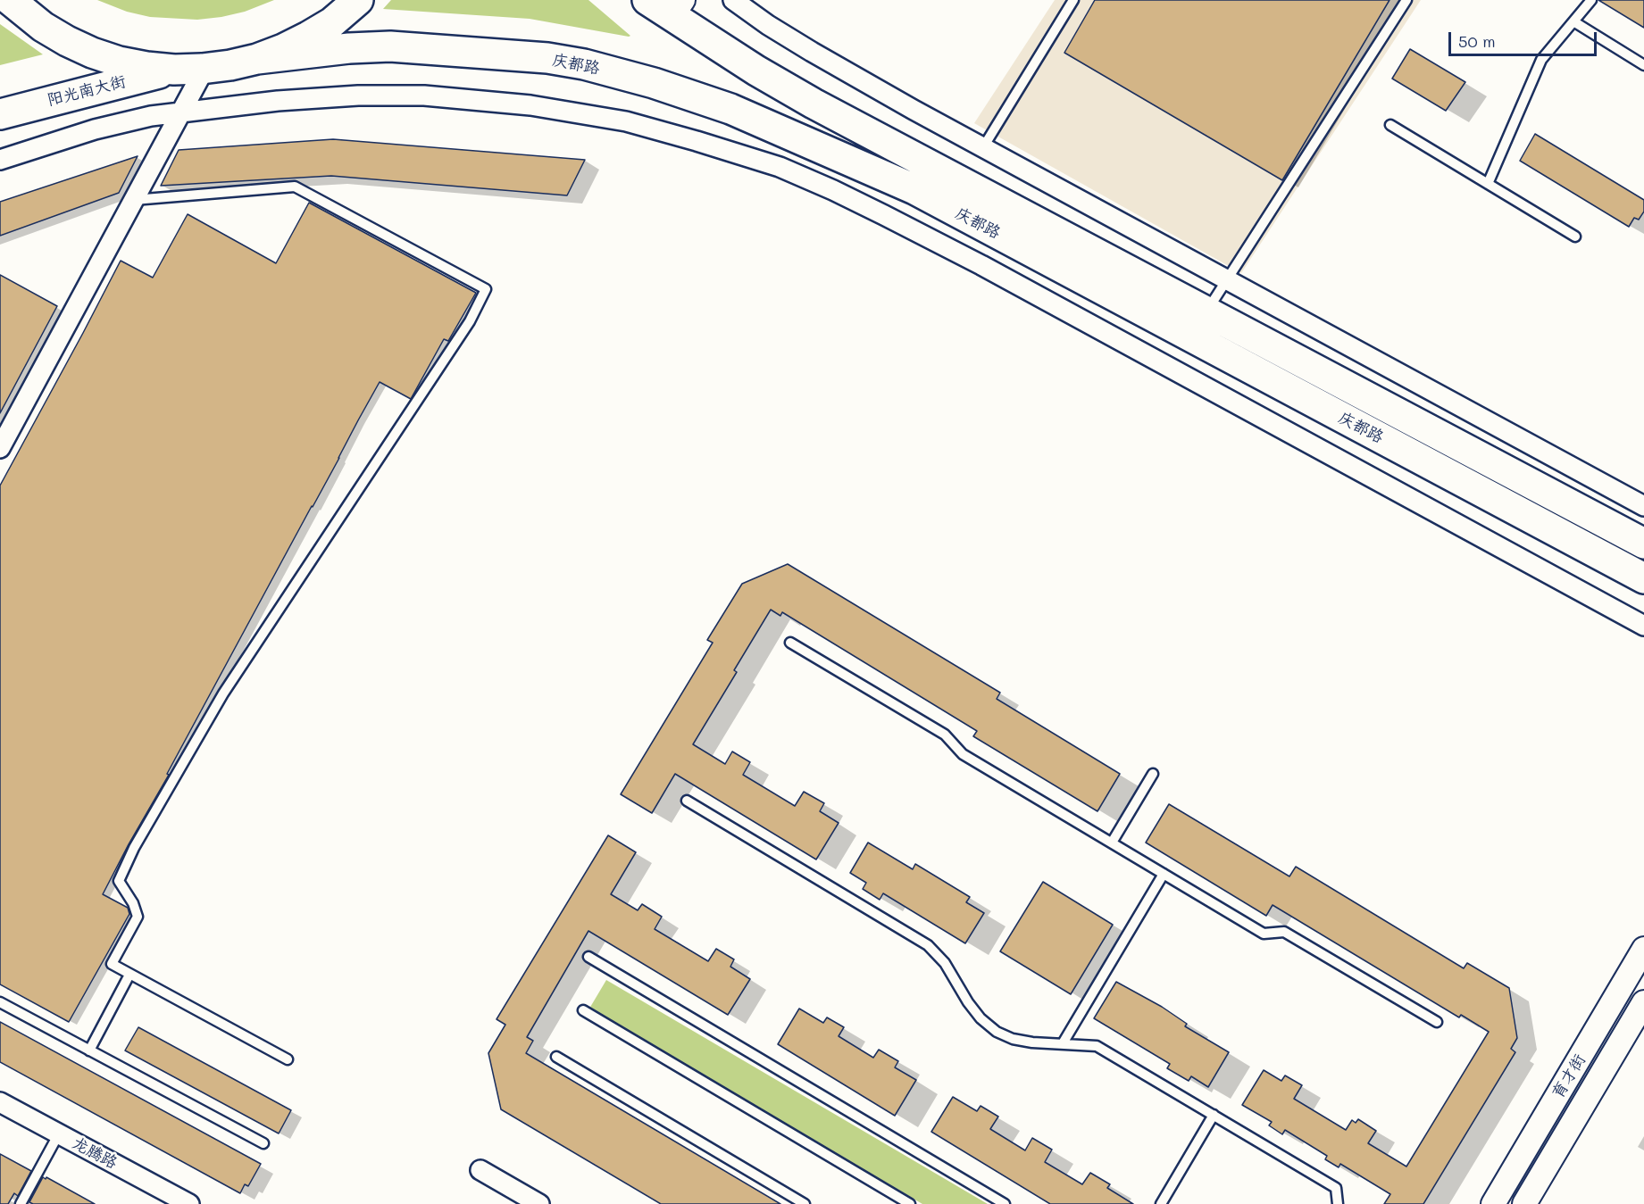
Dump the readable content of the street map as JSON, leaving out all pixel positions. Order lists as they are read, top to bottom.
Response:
{
  "streets": {
    "highway": ["庆都路", "阳光南大街"],
    "street": ["育才街", "龙腾路"]
  },
  "scale_bar": "50 m"
}
